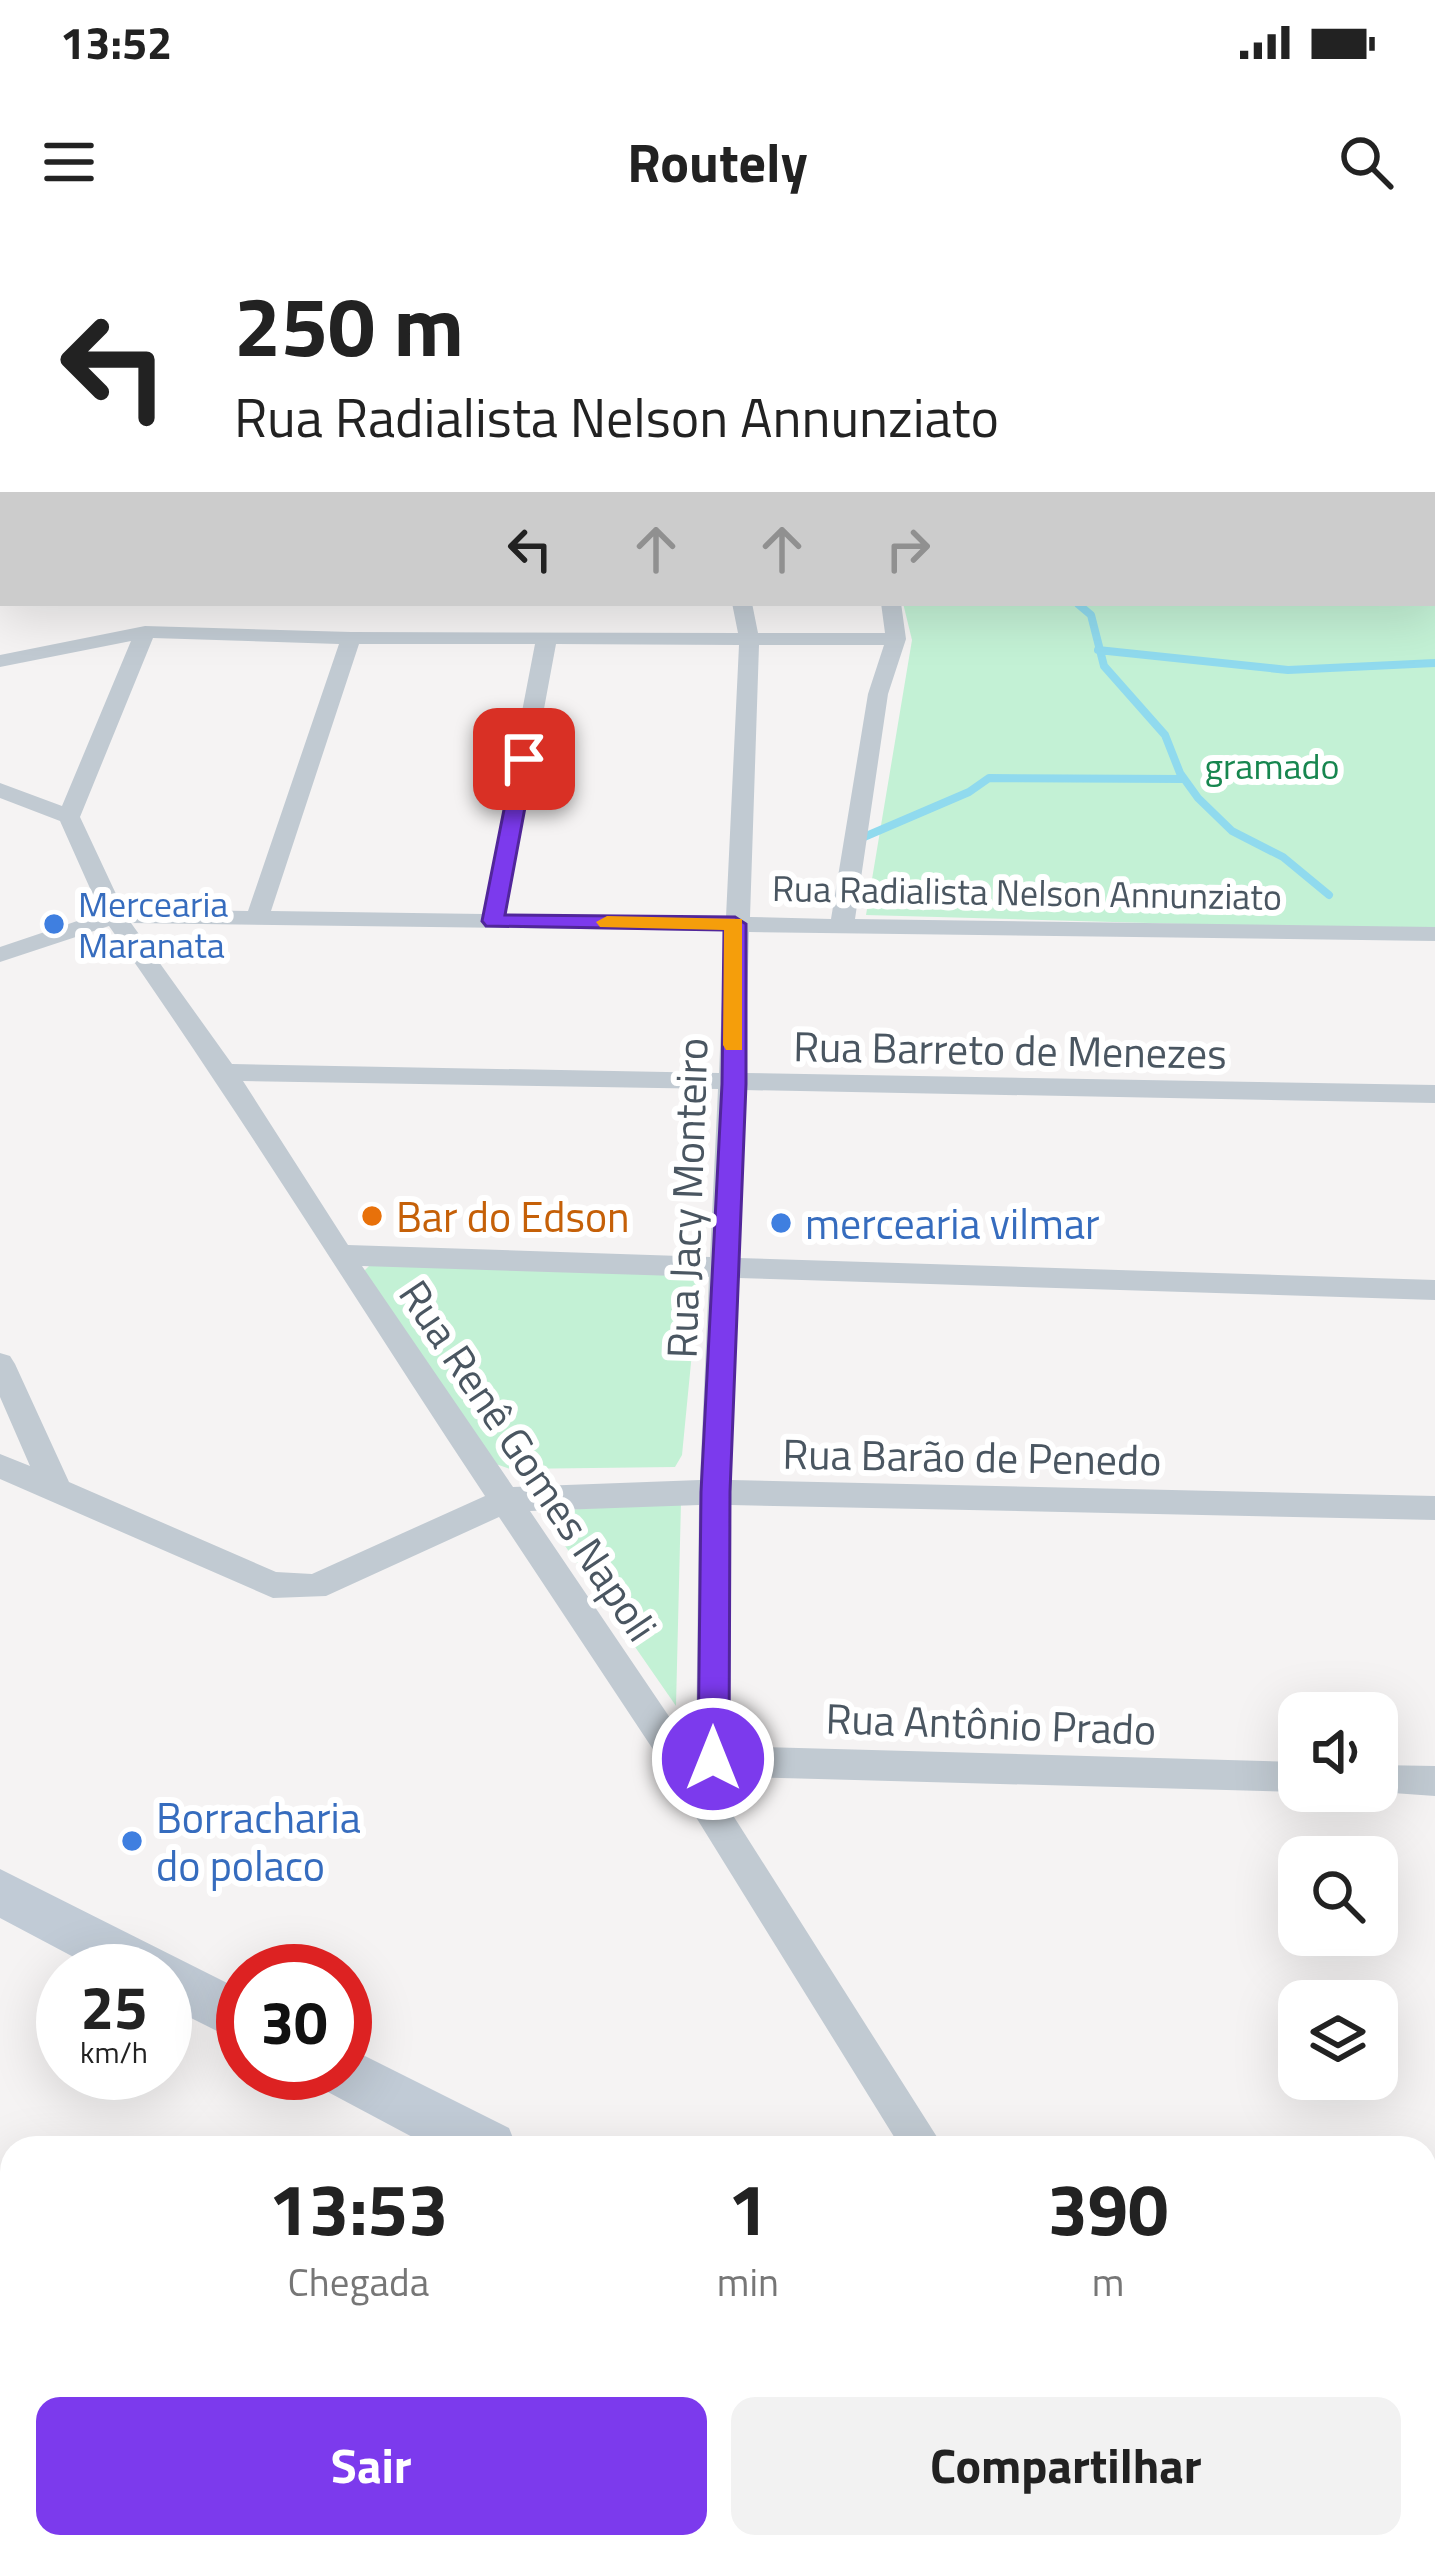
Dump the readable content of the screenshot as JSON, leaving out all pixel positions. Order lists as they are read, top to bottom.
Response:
{
  "streets": {
    "street": [
      "Rua Radialista Nelson Annunziato",
      "Rua Barreto de Menezes",
      "Rua Jacy Monteiro",
      "Rua Barão de Penedo",
      "Rua Renê Gomes Napoli",
      "Rua Antônio Prado"
    ]
  },
  "crossings": [
    ["Rua Radialista Nelson Annunziato", "Rua Jacy Monteiro"],
    ["Rua Radialista Nelson Annunziato", "Rua Renê Gomes Napoli"],
    ["Rua Barreto de Menezes", "Rua Jacy Monteiro"],
    ["Rua Barreto de Menezes", "Rua Renê Gomes Napoli"],
    ["Rua Jacy Monteiro", "Rua Barão de Penedo"],
    ["Rua Jacy Monteiro", "Rua Renê Gomes Napoli"],
    ["Rua Jacy Monteiro", "Rua Antônio Prado"],
    ["Rua Barão de Penedo", "Rua Renê Gomes Napoli"],
    ["Rua Renê Gomes Napoli", "Rua Antônio Prado"]
  ],
  "parks": ["gramado"],
  "places": [
    "Mercearia Maranata",
    "Bar do Edson",
    "mercearia vilmar",
    "Borracharia do polaco"
  ],
  "page": {
    "status": "13:52",
    "header": "Routely",
    "turn": ["250 m", "Rua Radialista Nelson Annunziato"],
    "speed": "25 km/h",
    "limit": "30",
    "eta": [
      "13:53",
      "Chegada",
      "1",
      "min",
      "390",
      "m"
    ],
    "buttons": ["Sair", "Compartilhar"]
  }
}
